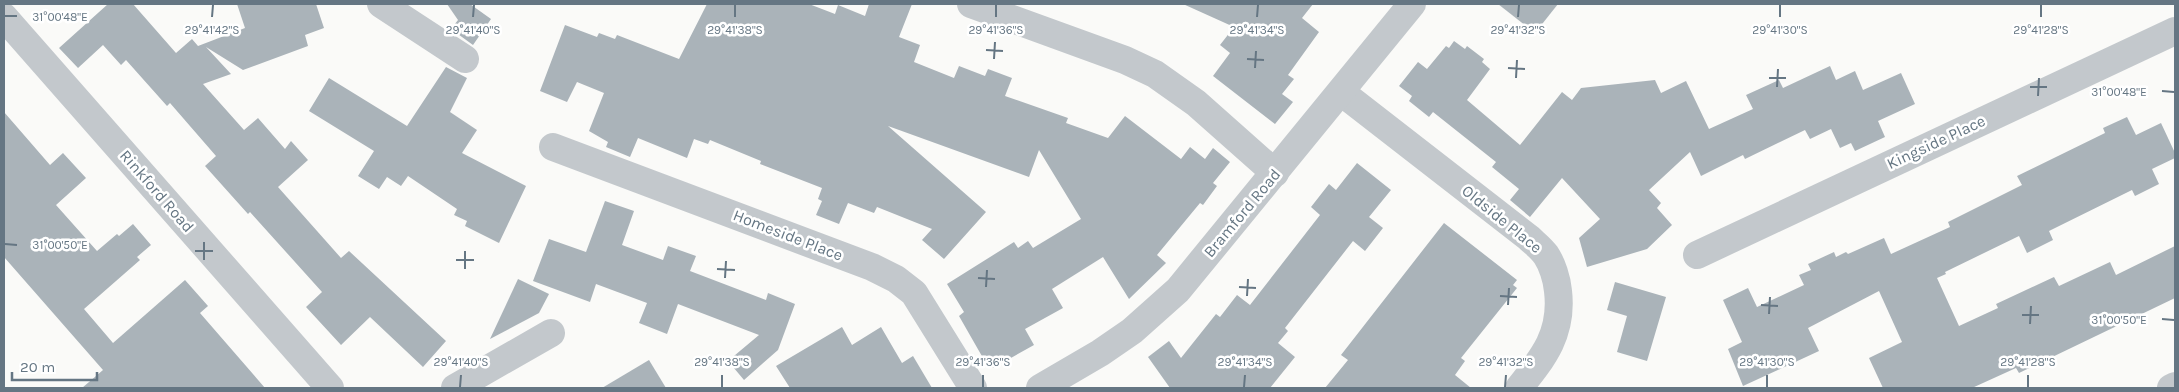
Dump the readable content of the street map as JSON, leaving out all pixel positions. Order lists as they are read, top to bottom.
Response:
{
  "streets": {
    "street": [
      "Kingside Place",
      "Rinkford Road",
      "Bramford Road",
      "Oldside Place",
      "Homeside Place"
    ]
  },
  "crossings": [
    ["Bramford Road", "Oldside Place"]
  ],
  "scale_bar": "20 m",
  "coordinates": [
    "31°00'48\"E",
    "29°41'42\"S",
    "29°41'40\"S",
    "29°41'38\"S",
    "29°41'36\"S",
    "29°41'34\"S",
    "29°41'32\"S",
    "29°41'30\"S",
    "29°41'28\"S",
    "31°00'50\"E"
  ]
}
